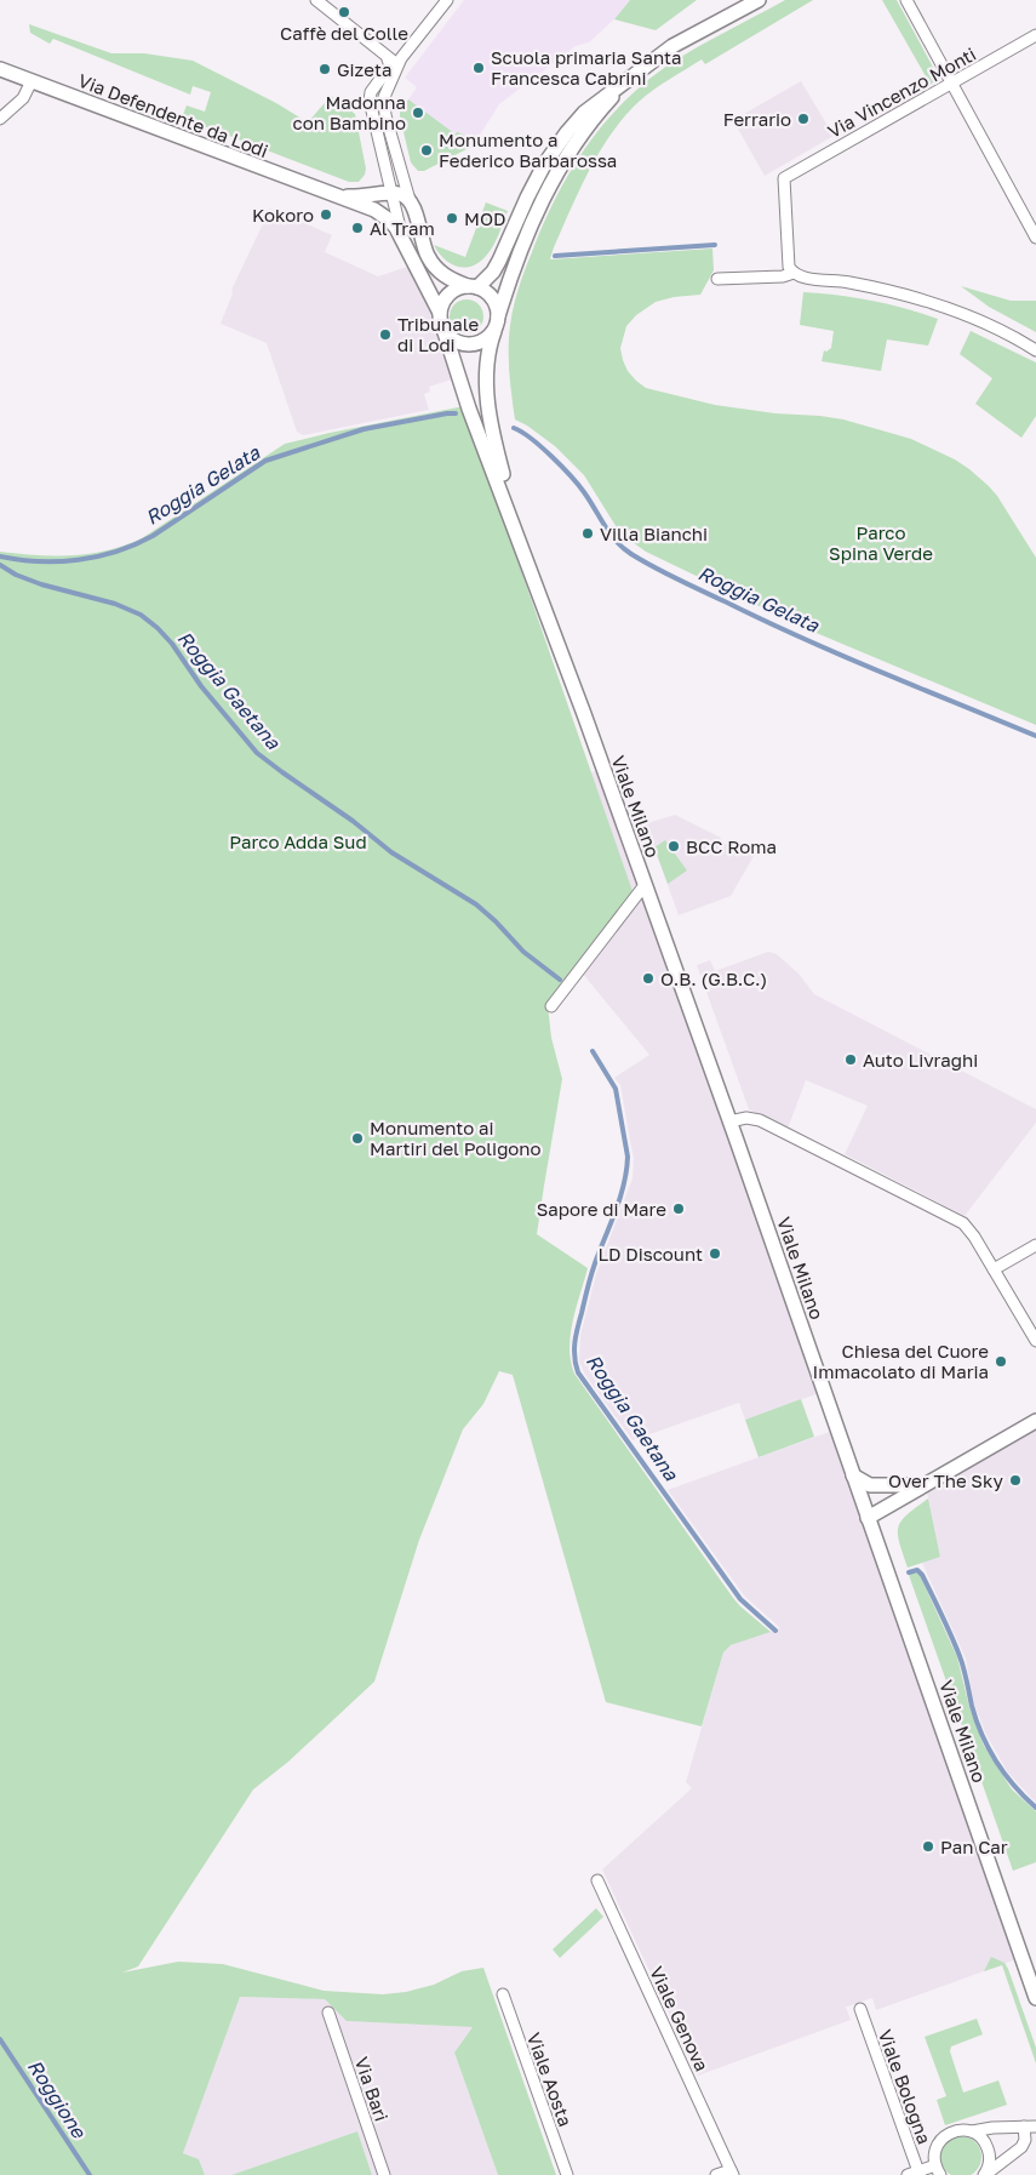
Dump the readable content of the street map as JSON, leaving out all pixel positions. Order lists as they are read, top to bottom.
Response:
{
  "streets": {
    "street": [
      "Via Vincenzo Monti",
      "Via Defendente da Lodi",
      "Viale Milano",
      "Viale Genova",
      "Viale Aosta",
      "Viale Bologna",
      "Via Bari"
    ]
  },
  "water": ["Roggia Gelata", "Roggia Gaetana", "Roggione"],
  "parks": ["Parco Spina Verde", "Parco Adda Sud"],
  "places": [
    "Caffè del Colle",
    "Scuola primaria Santa Francesca Cabrini",
    "Gizeta",
    "Madonna con Bambino",
    "Ferrario",
    "Monumento a Federico Barbarossa",
    "Kokoro",
    "MOD",
    "Al Tram",
    "Tribunale di Lodi",
    "Villa Bianchi",
    "BCC Roma",
    "O.B. (G.B.C.)",
    "Auto Livraghi",
    "Monumento ai Martiri del Poligono",
    "Sapore di Mare",
    "LD Discount",
    "Chiesa del Cuore Immacolato di Maria",
    "Over The Sky",
    "Pan Car"
  ]
}
